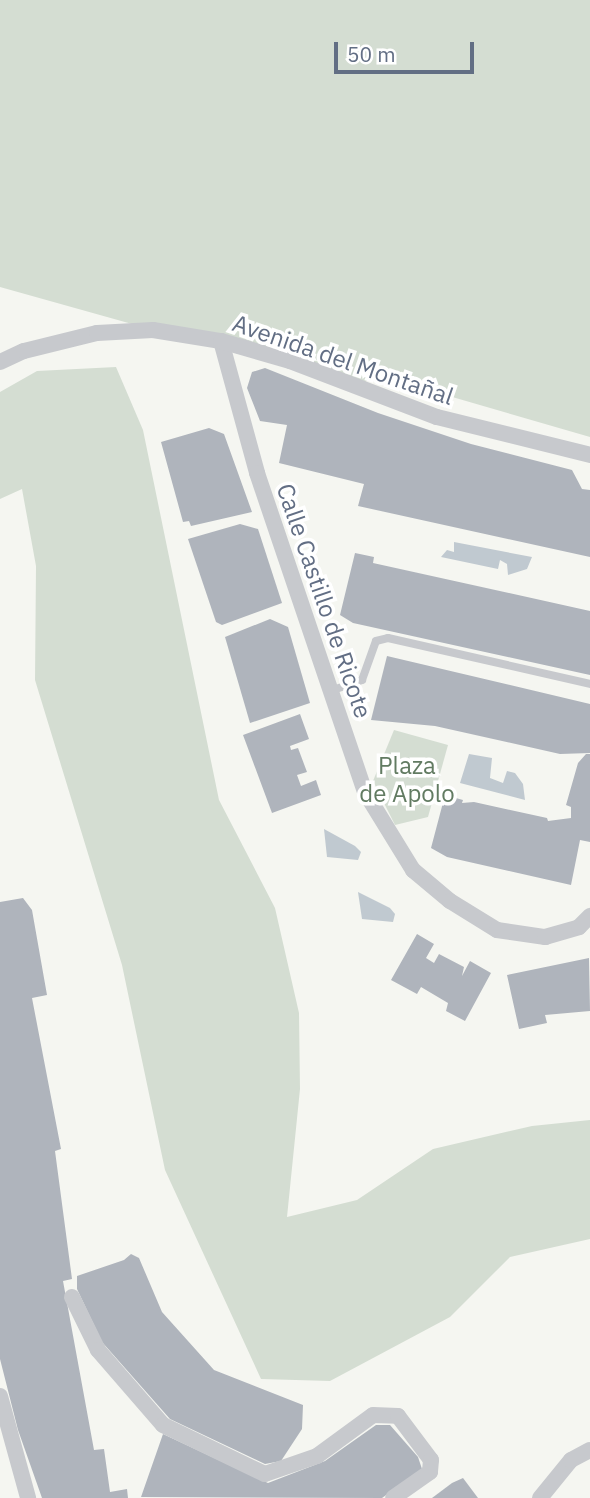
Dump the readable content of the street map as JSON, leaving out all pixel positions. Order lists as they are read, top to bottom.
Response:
{
  "streets": {
    "street": ["Avenida del Montañal", "Calle Castillo de Ricote"]
  },
  "crossings": [
    ["Avenida del Montañal", "Calle Castillo de Ricote"]
  ],
  "parks": ["Plaza de Apolo"],
  "scale_bar": "50 m"
}
